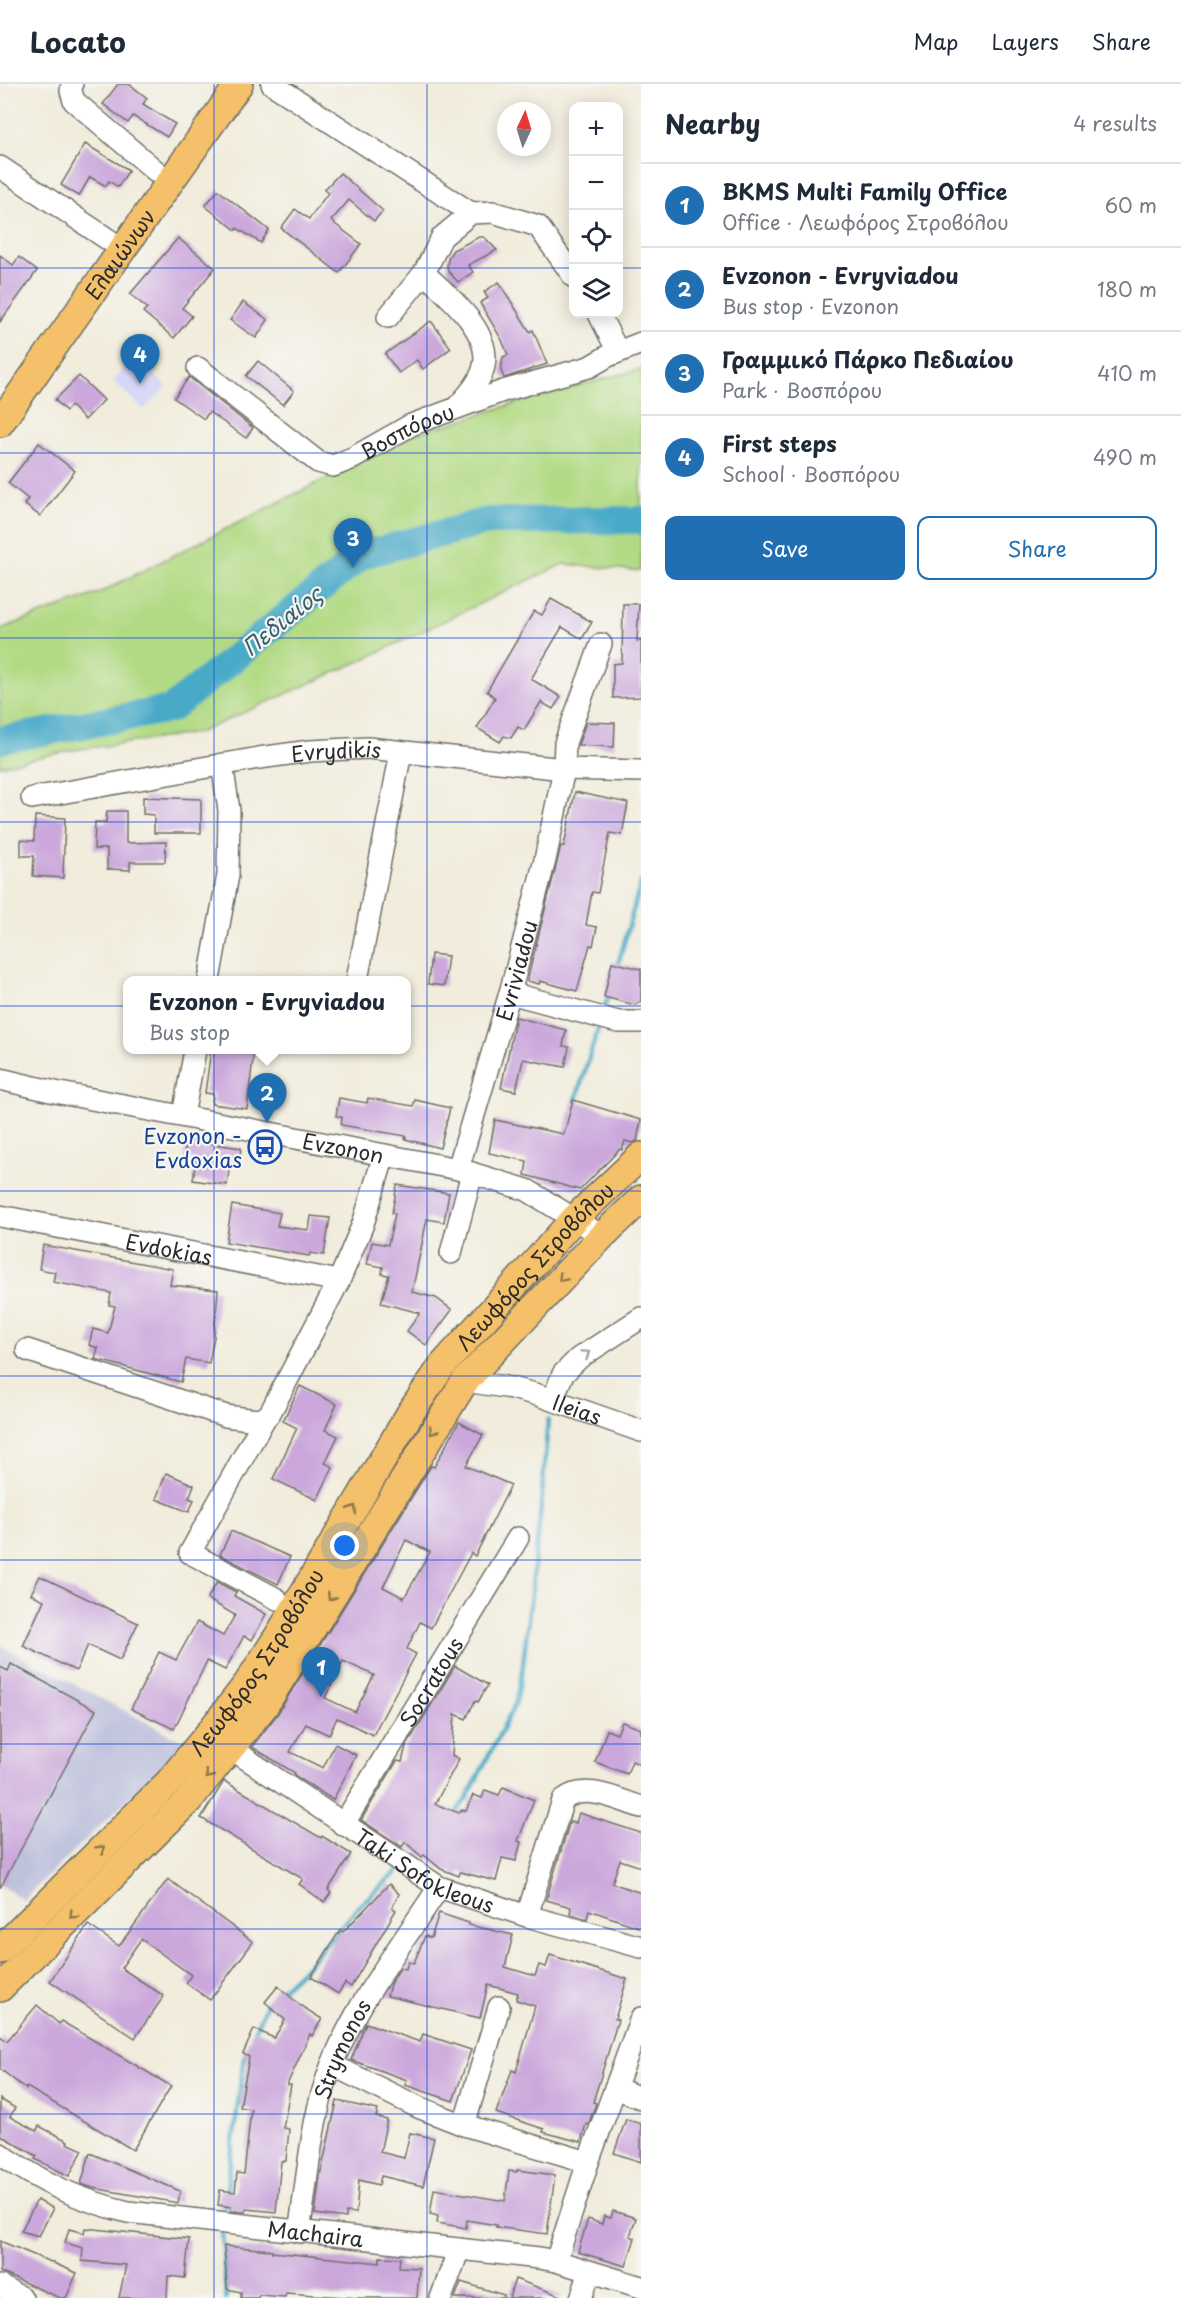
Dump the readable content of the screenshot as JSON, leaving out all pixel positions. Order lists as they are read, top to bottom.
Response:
{
  "streets": {
    "main road": ["Ελαιώνων", "Λεωφόρος Στροβόλου"],
    "street": [
      "Βοσπόρου",
      "Evrydikis",
      "Evriviadou",
      "Evzonon",
      "Evdokias",
      "Ileias",
      "Socratous",
      "Taki Sofokleous",
      "Strymonos",
      "Machaira"
    ]
  },
  "crossings": [
    ["Evrydikis", "Evriviadou"],
    ["Evriviadou", "Evzonon"],
    ["Evzonon", "Λεωφόρος Στροβόλου"],
    ["Λεωφόρος Στροβόλου", "Ileias"],
    ["Λεωφόρος Στροβόλου", "Taki Sofokleous"],
    ["Socratous", "Taki Sofokleous"],
    ["Taki Sofokleous", "Strymonos"],
    ["Strymonos", "Machaira"]
  ],
  "water": ["Πεδιαίος"],
  "places": {
    "bus stop": ["Evzonon - Evdoxias"]
  },
  "north": "top",
  "page": {
    "header": "Locato",
    "nav": ["Map", "Layers", "Share"],
    "heading": ["Nearby", "4 results"],
    "map_buttons": ["+", "−"],
    "list": [
      {
        "mark": "1",
        "name": "BKMS Multi Family Office",
        "note": "Office · Λεωφόρος Στροβόλου",
        "value": "60 m"
      },
      {
        "mark": "2",
        "name": "Evzonon - Evryviadou",
        "note": "Bus stop · Evzonon",
        "value": "180 m"
      },
      {
        "mark": "3",
        "name": "Γραμμικό Πάρκο Πεδιαίου",
        "note": "Park · Βοσπόρου",
        "value": "410 m"
      },
      {
        "mark": "4",
        "name": "First steps",
        "note": "School · Βοσπόρου",
        "value": "490 m"
      }
    ],
    "pins": [
      "4",
      "3",
      "2",
      "1"
    ],
    "buttons": ["Save", "Share"],
    "popup": ["Evzonon - Evryviadou", "Bus stop"]
  }
}
